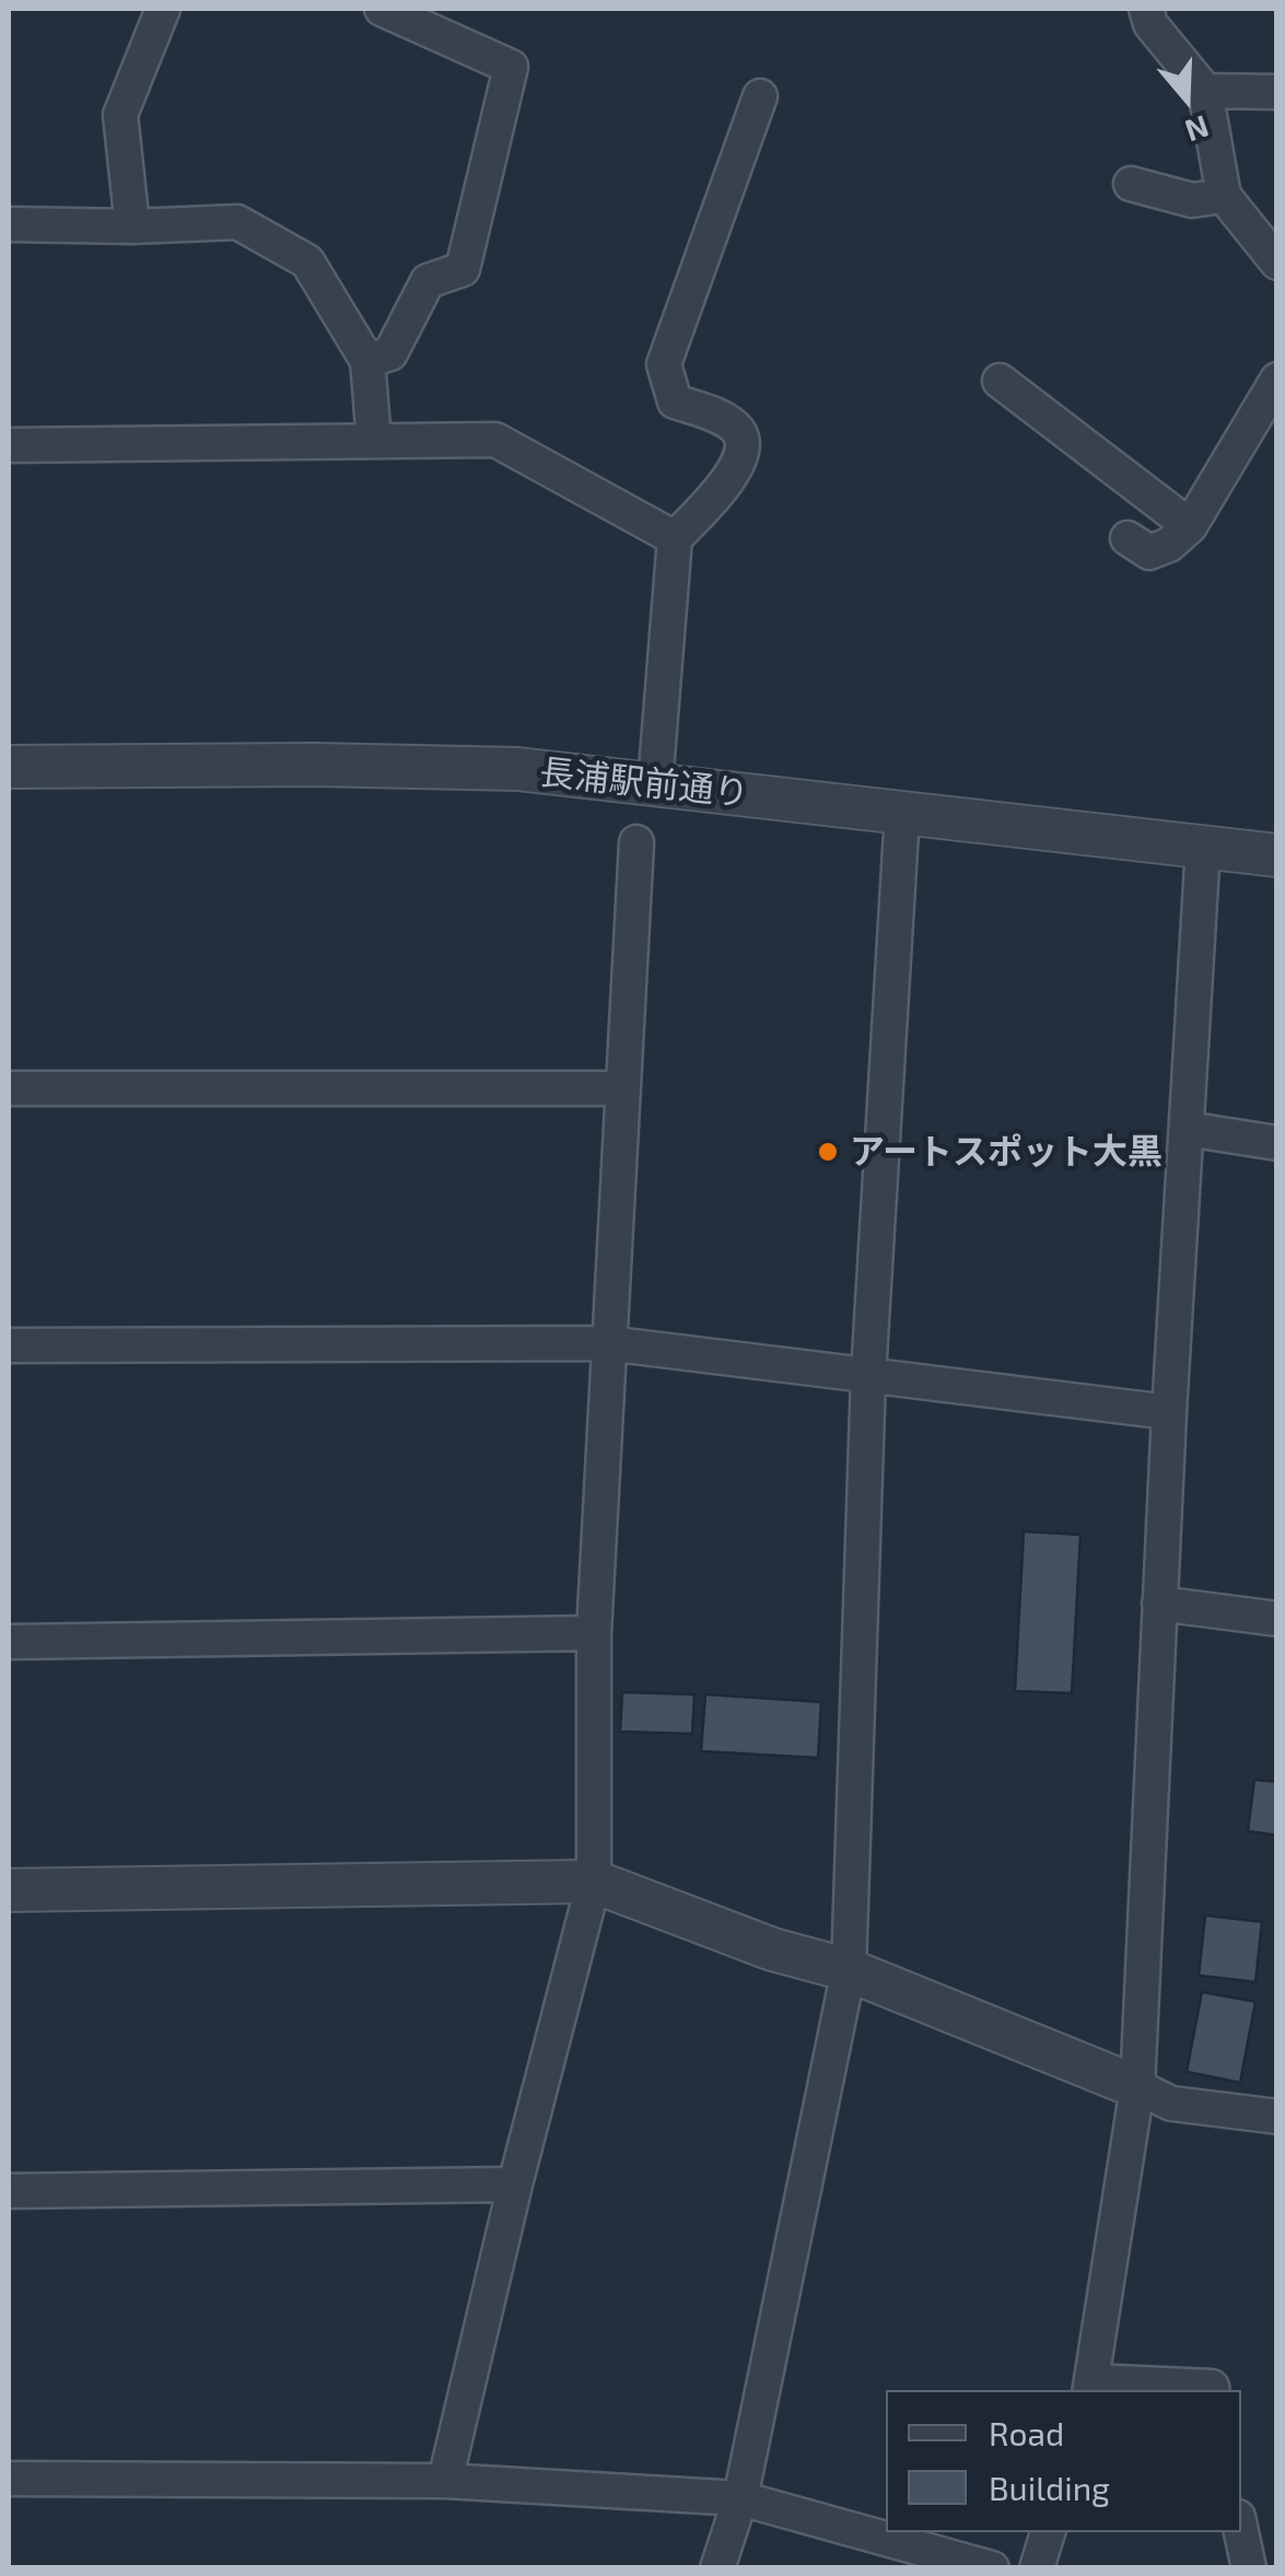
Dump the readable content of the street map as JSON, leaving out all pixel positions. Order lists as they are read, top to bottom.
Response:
{
  "streets": {
    "street": ["長浦駅前通り"]
  },
  "places": ["アートスポット大黒"],
  "legend": ["Road", "Building"],
  "north": "bottom"
}
